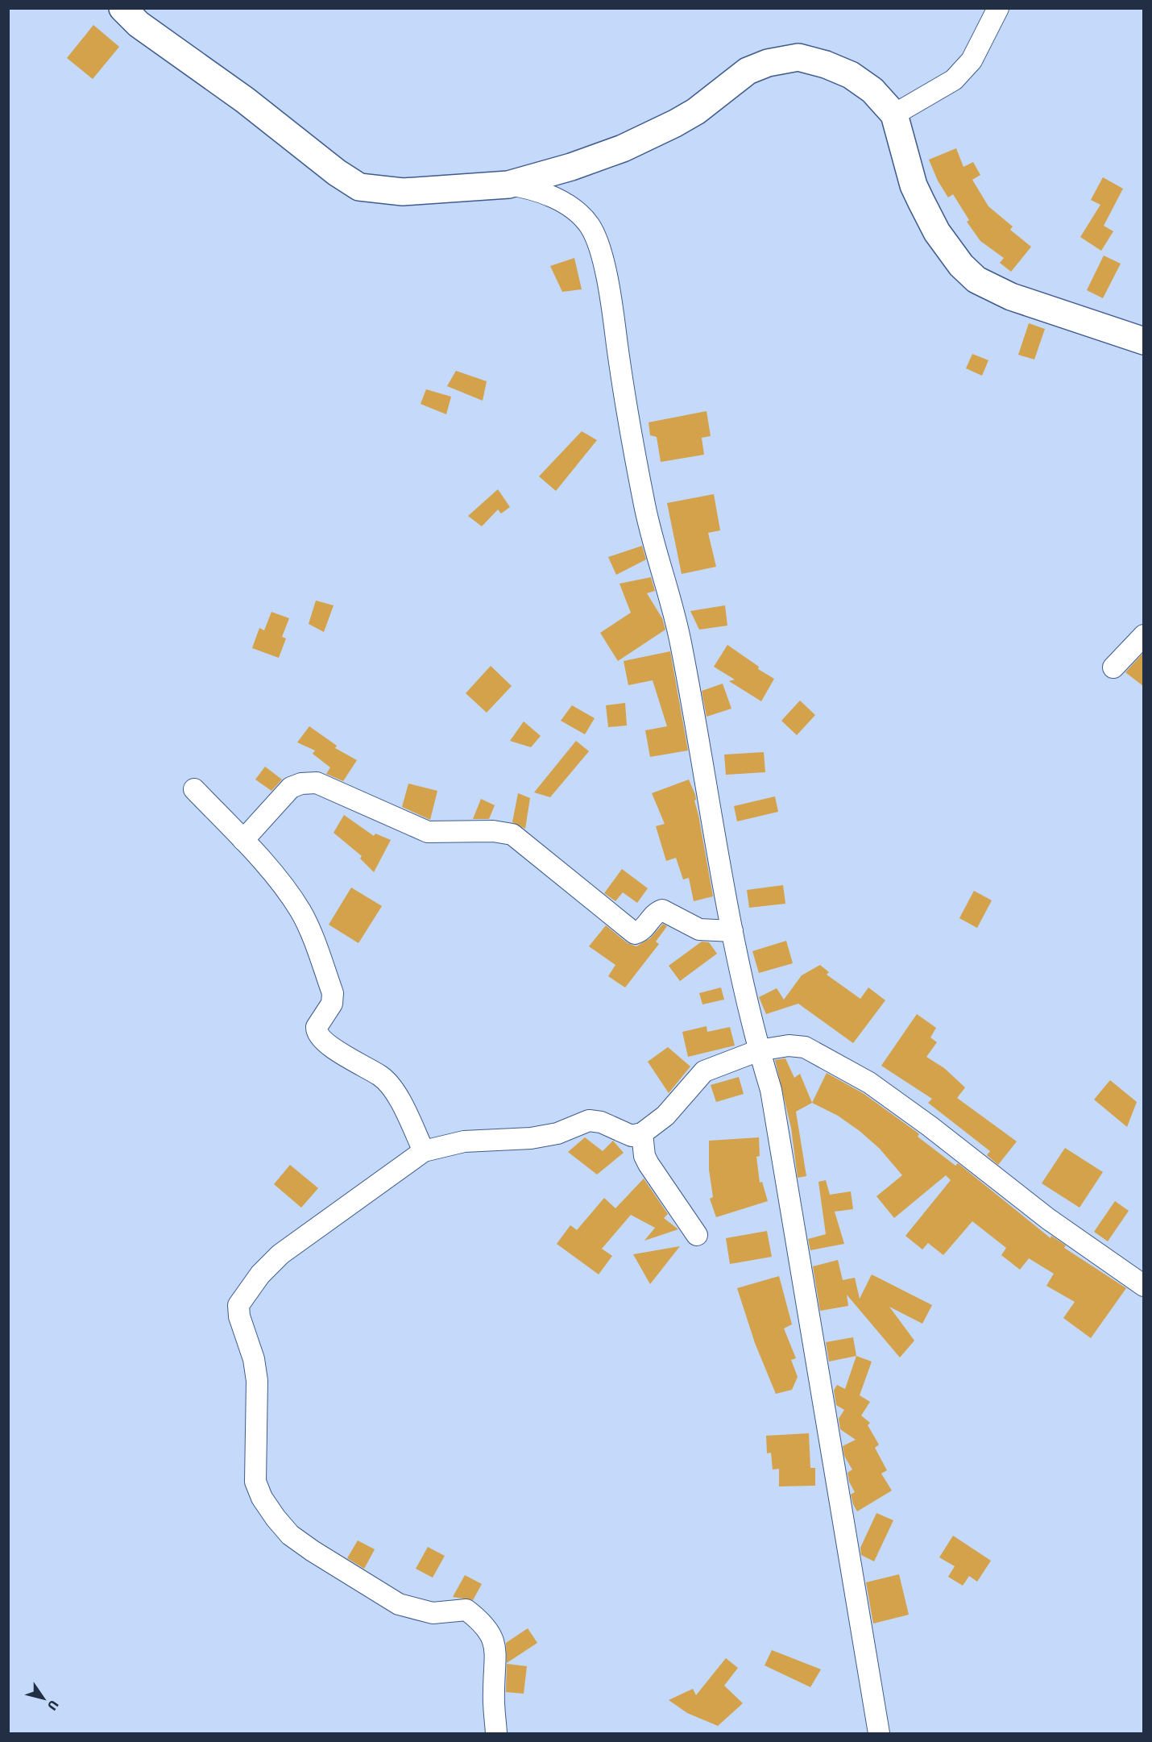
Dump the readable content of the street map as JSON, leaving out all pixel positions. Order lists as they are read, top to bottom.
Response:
{
  "north": "bottom right"
}
